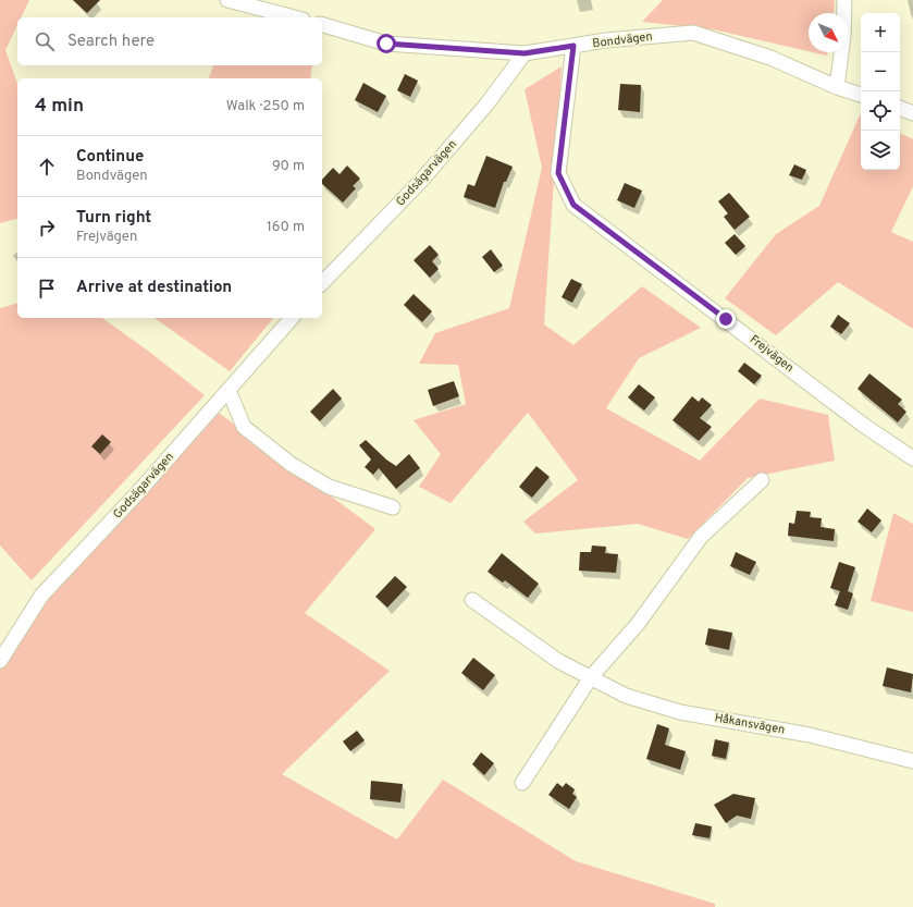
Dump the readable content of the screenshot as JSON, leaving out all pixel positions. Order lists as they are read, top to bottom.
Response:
{
  "streets": {
    "street": [
      "Bondvägen",
      "Godsägarvägen",
      "Frejvägen",
      "Håkansvägen"
    ]
  },
  "crossings": [
    ["Bondvägen", "Godsägarvägen"],
    ["Bondvägen", "Frejvägen"]
  ],
  "north": "bottom right",
  "page": {
    "map_buttons": ["+", "−"],
    "search": "Search here",
    "heading": ["4 min", "Walk · 250 m"],
    "list": [
      ["Continue", "Bondvägen", "90 m"],
      ["Turn right", "Frejvägen", "160 m"],
      "Arrive at destination"
    ]
  }
}
